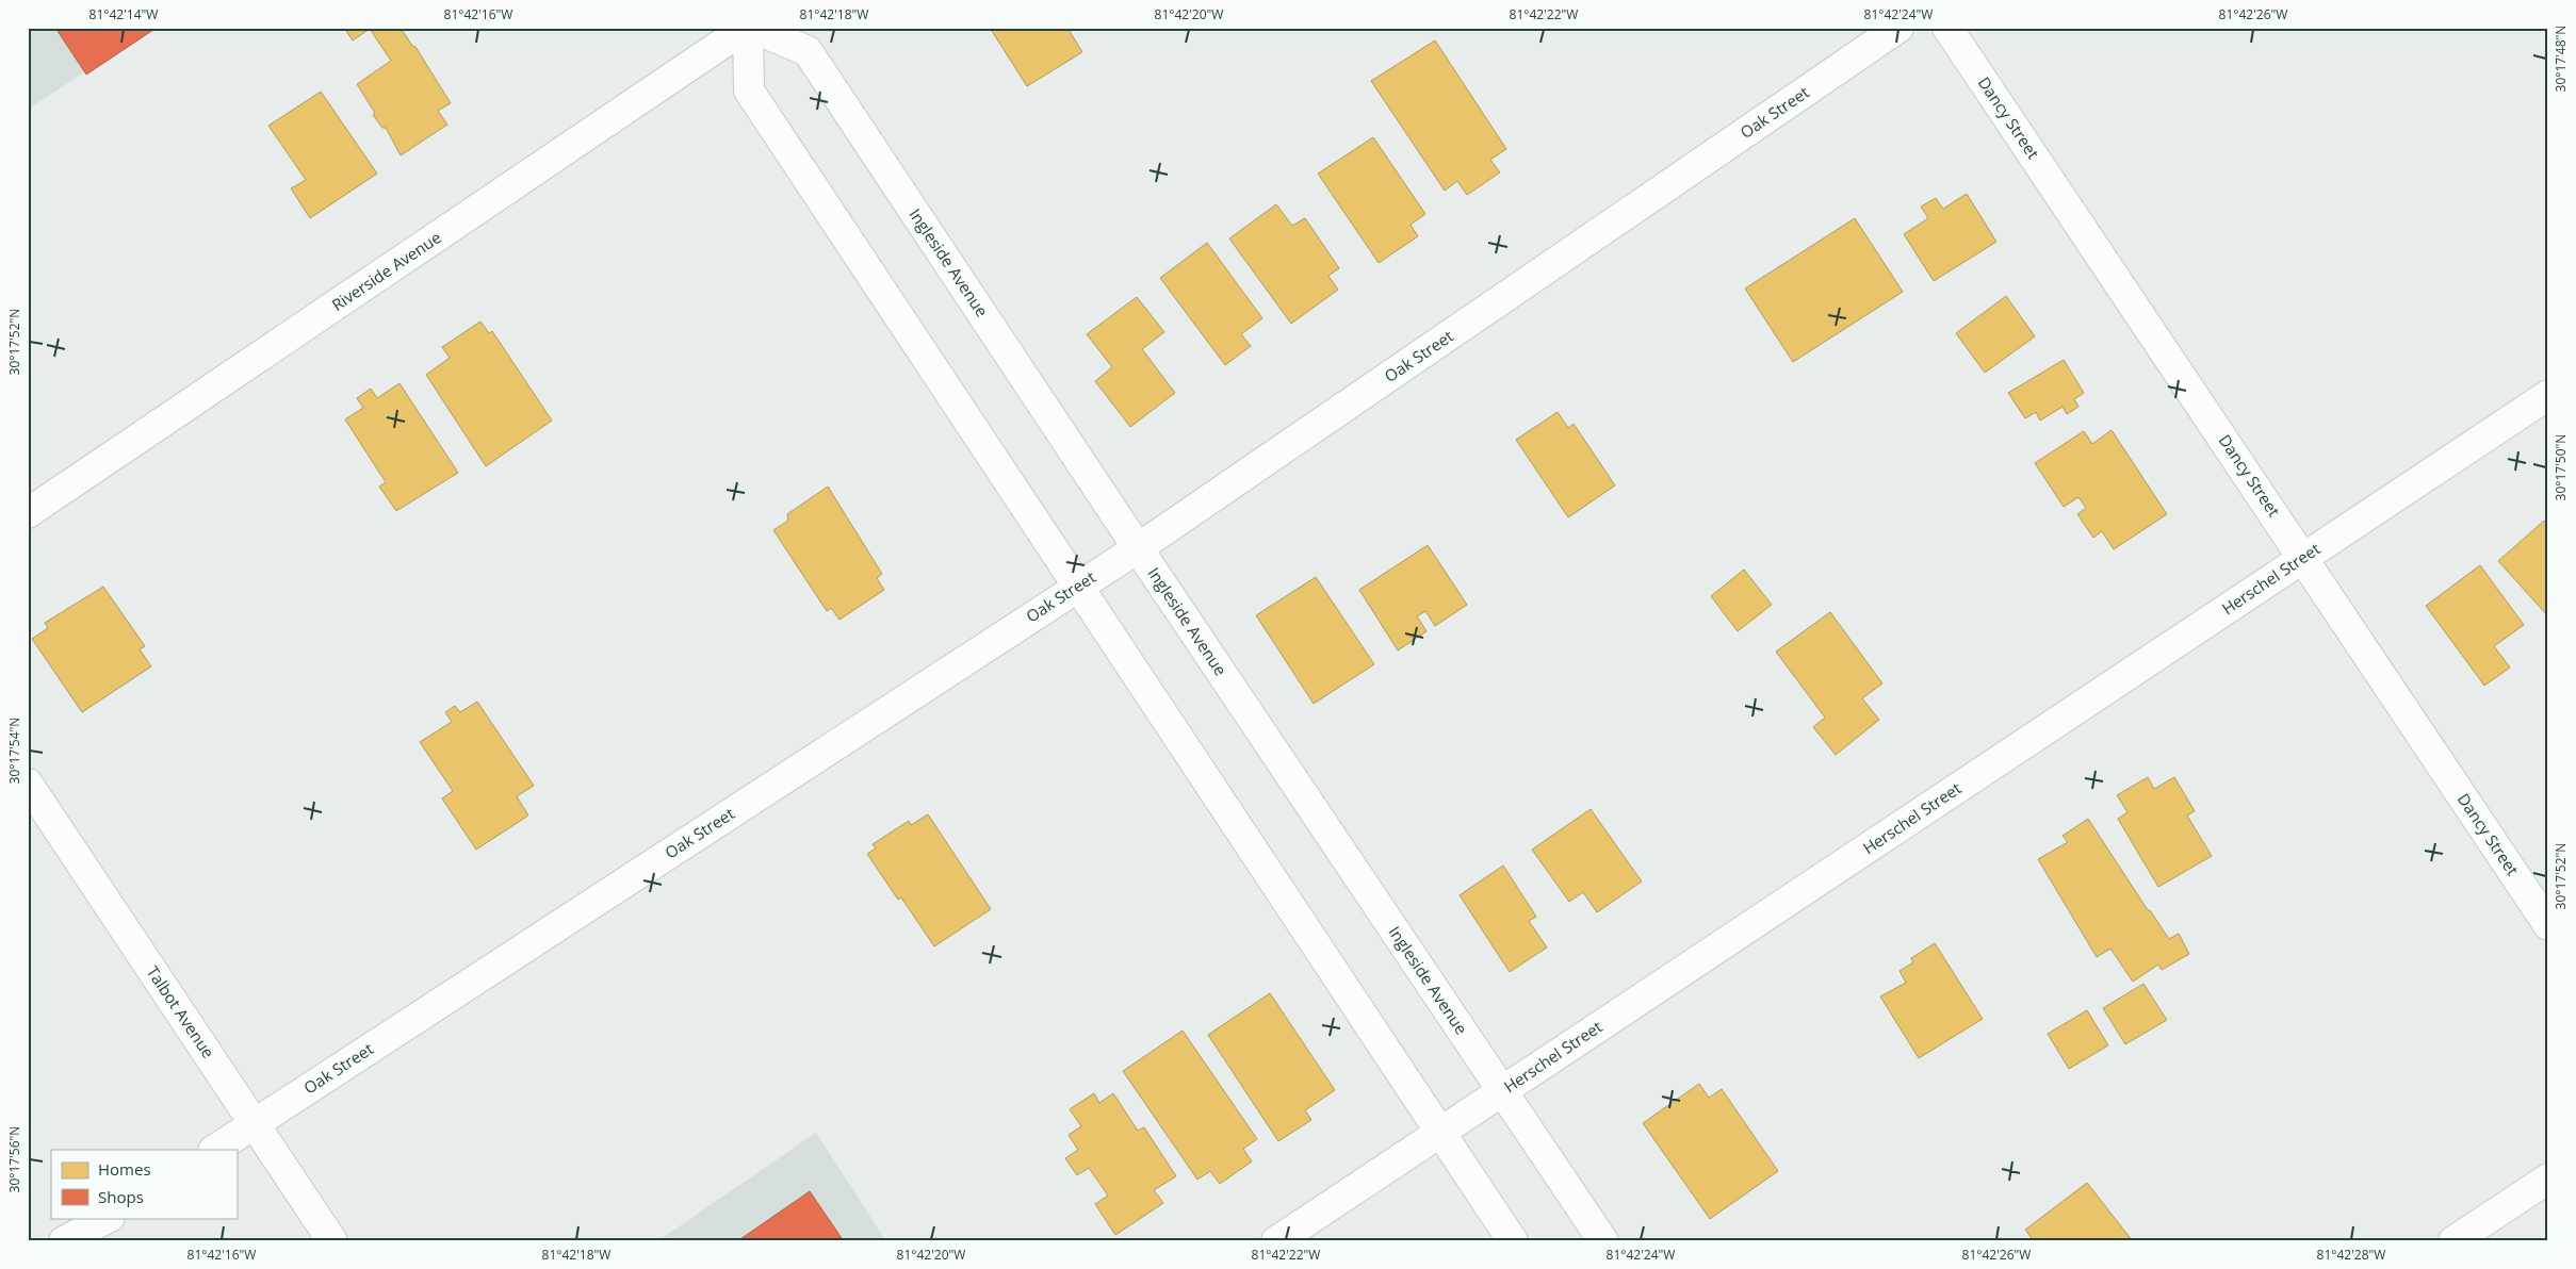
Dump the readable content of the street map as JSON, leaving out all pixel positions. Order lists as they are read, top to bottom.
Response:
{
  "streets": {
    "street": [
      "Oak Street",
      "Dancy Street",
      "Ingleside Avenue",
      "Riverside Avenue",
      "Herschel Street",
      "Talbot Avenue"
    ]
  },
  "crossings": [
    ["Oak Street", "Ingleside Avenue"],
    ["Oak Street", "Talbot Avenue"],
    ["Dancy Street", "Herschel Street"],
    ["Ingleside Avenue", "Riverside Avenue"],
    ["Ingleside Avenue", "Herschel Street"]
  ],
  "legend": ["Homes", "Shops"],
  "coordinates": [
    "81°42'14\"W",
    "81°42'16\"W",
    "81°42'18\"W",
    "81°42'20\"W",
    "81°42'22\"W",
    "81°42'24\"W",
    "81°42'26\"W",
    "30°17'48\"N",
    "30°17'52\"N",
    "30°17'50\"N",
    "30°17'54\"N",
    "30°17'56\"N",
    "81°42'28\"W"
  ]
}
